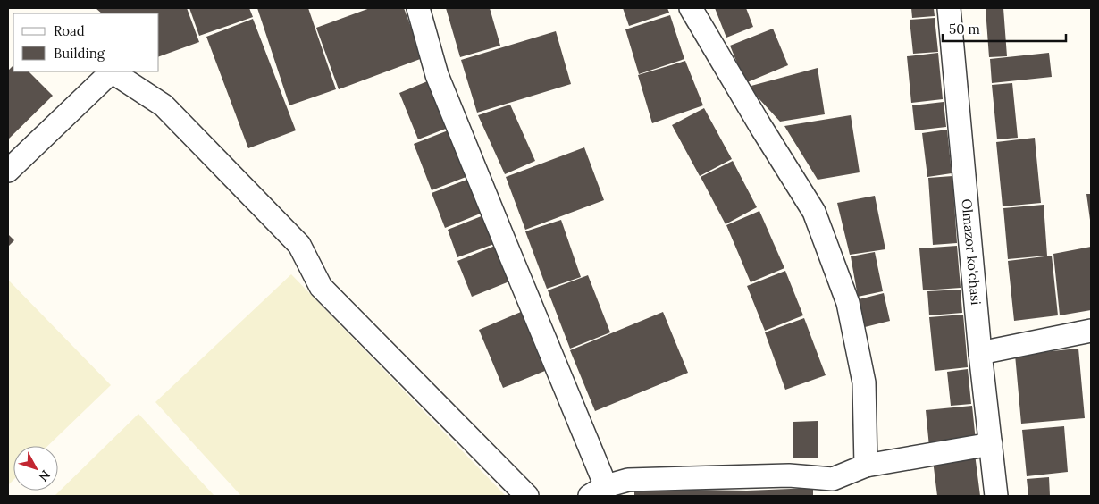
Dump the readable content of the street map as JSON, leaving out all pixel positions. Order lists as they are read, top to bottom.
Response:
{
  "streets": {
    "street": ["Olmazor ko'chasi"]
  },
  "legend": ["Road", "Building"],
  "scale_bar": "50 m",
  "north": "bottom right"
}
